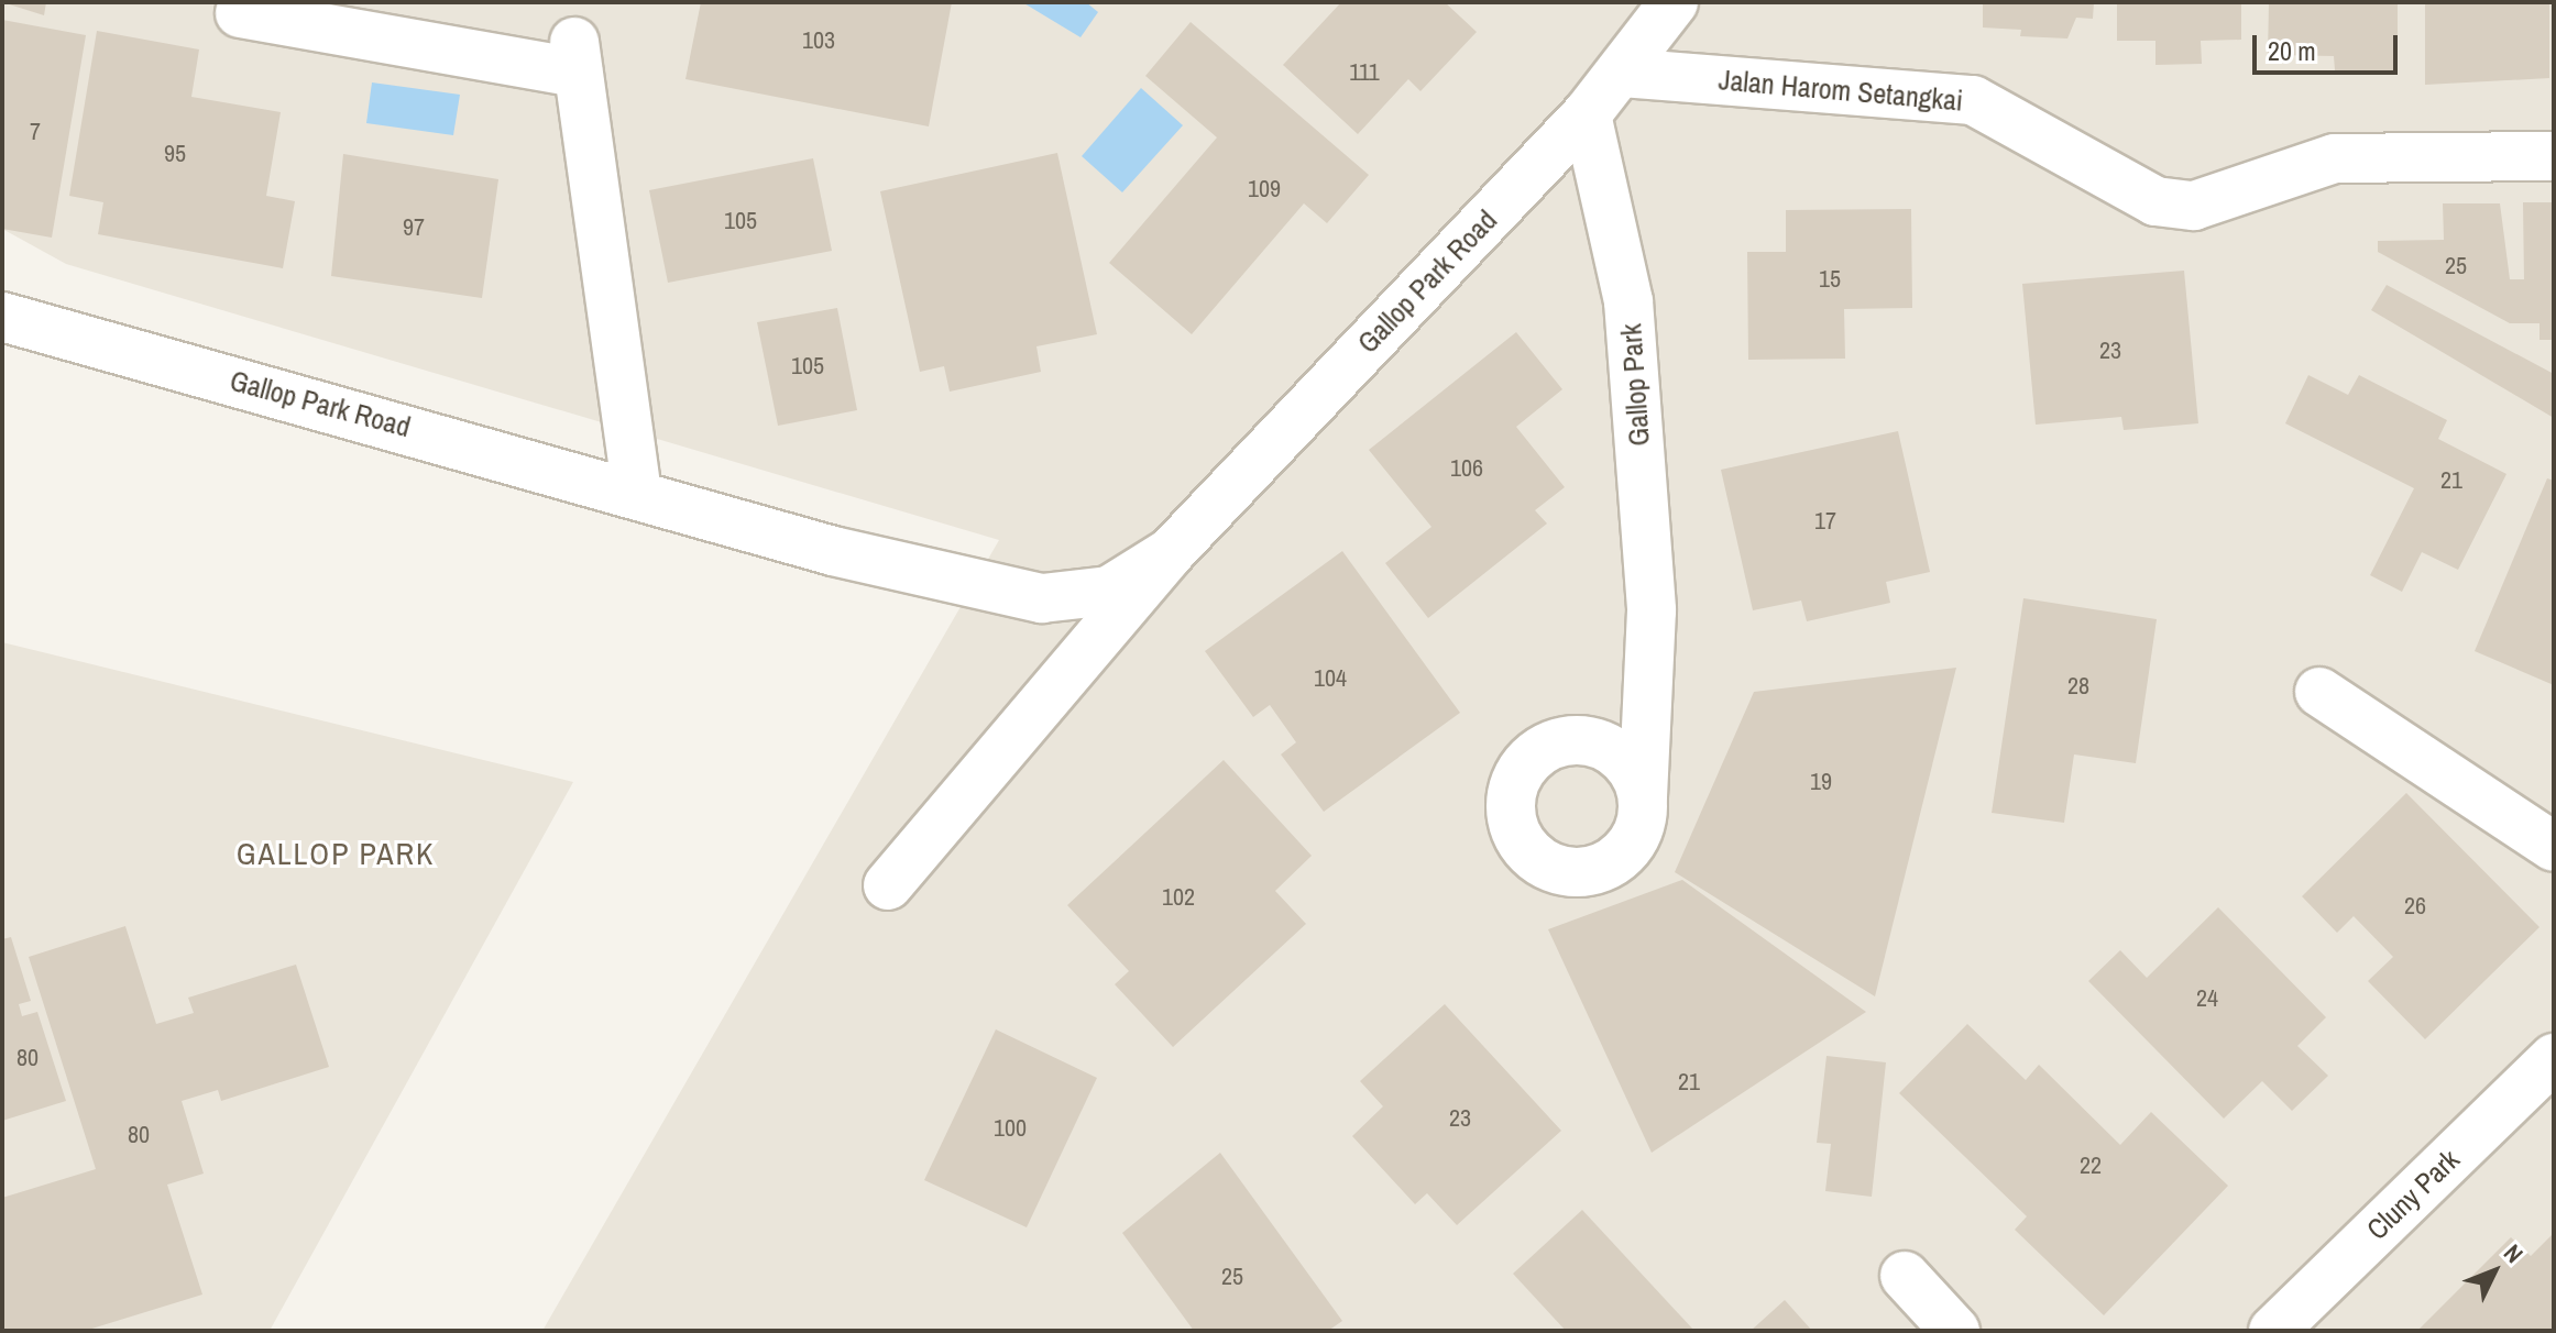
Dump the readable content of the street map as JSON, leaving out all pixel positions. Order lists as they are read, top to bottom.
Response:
{
  "streets": {
    "street": [
      "Jalan Harom Setangkai",
      "Gallop Park Road",
      "Gallop Park",
      "Cluny Park"
    ]
  },
  "crossings": [
    ["Jalan Harom Setangkai", "Gallop Park Road"],
    ["Gallop Park Road", "Gallop Park"]
  ],
  "districts": ["GALLOP PARK"],
  "house_numbers": [
    "103",
    "111",
    "7",
    "95",
    "109",
    "105",
    "97",
    "25",
    "15",
    "23",
    "105",
    "106",
    "21",
    "17",
    "104",
    "28",
    "19",
    "102",
    "26",
    "24",
    "80",
    "21",
    "23",
    "100",
    "80",
    "22",
    "25"
  ],
  "scale_bar": "20 m",
  "north": "top right"
}
